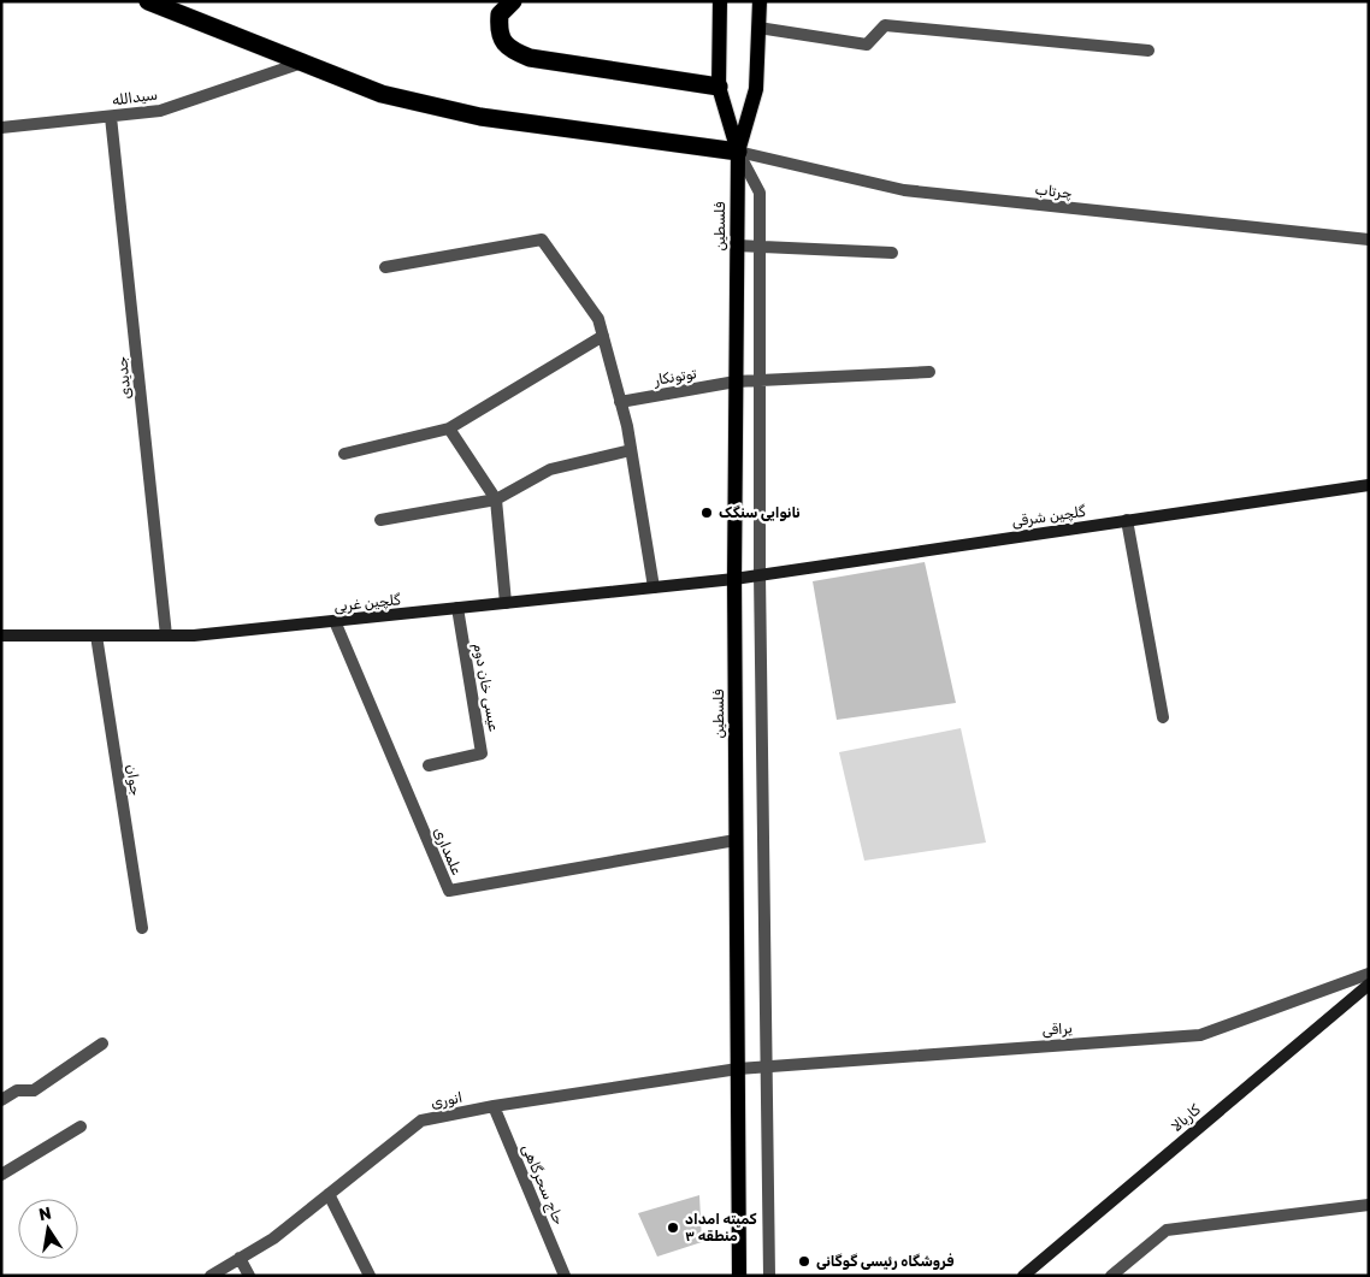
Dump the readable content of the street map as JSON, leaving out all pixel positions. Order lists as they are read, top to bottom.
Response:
{
  "streets": {
    "main road": ["فلسطین"],
    "street": [
      "سیدالله",
      "چرتاب",
      "توتونکار",
      "جدیدی",
      "گلچین شرقی",
      "گلچین غربی",
      "عیسی خان دوم",
      "جوان",
      "علمداری",
      "یراقی",
      "انوری",
      "کاربالا",
      "حاج سحرگاهی"
    ]
  },
  "crossings": [
    ["سیدالله", "جدیدی"],
    ["چرتاب", "فلسطین"],
    ["فلسطین", "توتونکار"],
    ["فلسطین", "گلچین شرقی"],
    ["فلسطین", "گلچین غربی"],
    ["فلسطین", "علمداری"],
    ["فلسطین", "یراقی"],
    ["فلسطین", "انوری"],
    ["جدیدی", "گلچین غربی"],
    ["گلچین شرقی", "گلچین غربی"],
    ["گلچین غربی", "عیسی خان دوم"],
    ["گلچین غربی", "جوان"],
    ["گلچین غربی", "علمداری"],
    ["یراقی", "انوری"],
    ["انوری", "حاج سحرگاهی"]
  ],
  "places": ["نانوایی سنگک", "کمیته امداد منطقه ۳", "فروشگاه رئیسی گوگانی"],
  "north": "top"
}
